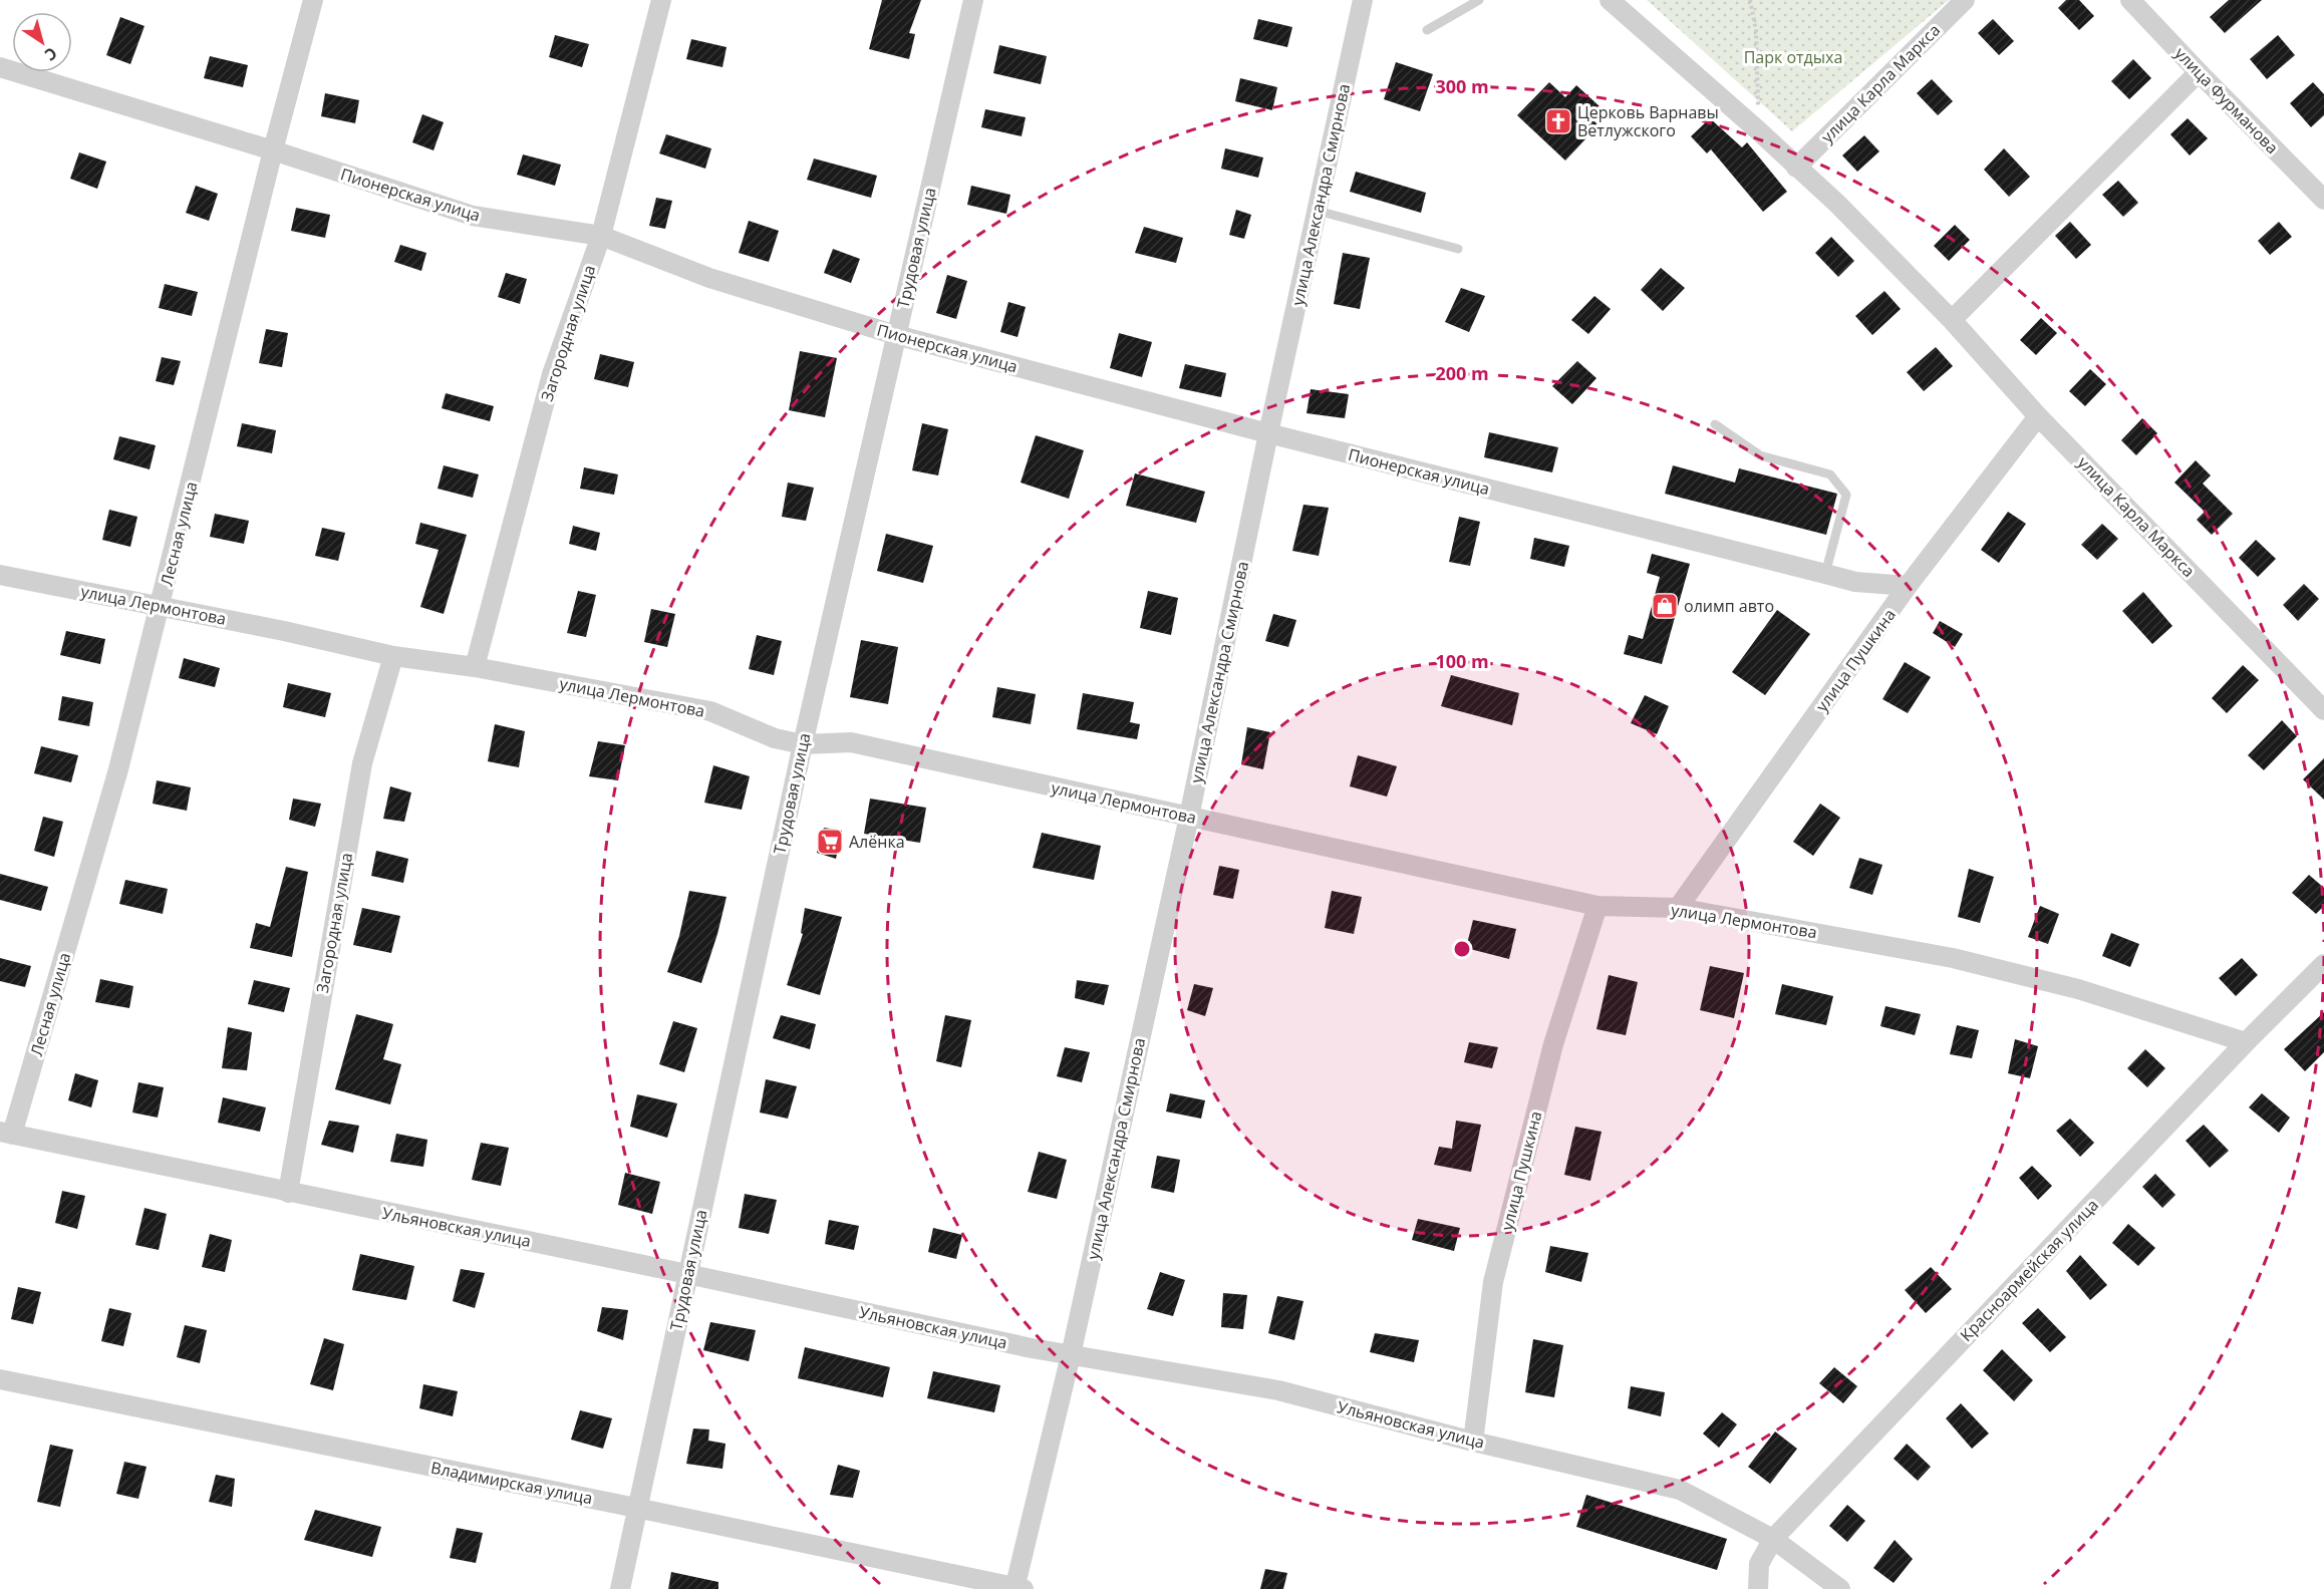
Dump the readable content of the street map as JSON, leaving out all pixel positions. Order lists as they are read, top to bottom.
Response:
{
  "streets": {
    "street": [
      "улица Карла Маркса",
      "улица Фурманова",
      "Пионерская улица",
      "улица Александра Смирнова",
      "Трудовая улица",
      "Загородная улица",
      "Лесная улица",
      "улица Лермонтова",
      "улица Пушкина",
      "Ульяновская улица",
      "Красноармейская улица",
      "Владимирская улица"
    ]
  },
  "crossings": [
    ["улица Карла Маркса", "улица Пушкина"],
    ["Пионерская улица", "улица Александра Смирнова"],
    ["Пионерская улица", "Трудовая улица"],
    ["Пионерская улица", "Загородная улица"],
    ["Пионерская улица", "Лесная улица"],
    ["Пионерская улица", "улица Пушкина"],
    ["улица Александра Смирнова", "улица Лермонтова"],
    ["улица Александра Смирнова", "Ульяновская улица"],
    ["улица Александра Смирнова", "Владимирская улица"],
    ["Трудовая улица", "улица Лермонтова"],
    ["Трудовая улица", "Ульяновская улица"],
    ["Трудовая улица", "Владимирская улица"],
    ["Загородная улица", "улица Лермонтова"],
    ["Загородная улица", "Ульяновская улица"],
    ["Лесная улица", "улица Лермонтова"],
    ["Лесная улица", "Ульяновская улица"],
    ["улица Лермонтова", "улица Пушкина"],
    ["улица Лермонтова", "Красноармейская улица"],
    ["улица Пушкина", "Ульяновская улица"],
    ["Ульяновская улица", "Красноармейская улица"]
  ],
  "parks": ["Парк отдыха"],
  "places": {
    "church": ["Церковь Варнавы Ветлужского"],
    "shop": ["олимп авто"],
    "supermarket": ["Алёнка"]
  },
  "north": "bottom right",
  "rings": ["300 m", "200 m", "100 m"]
}
